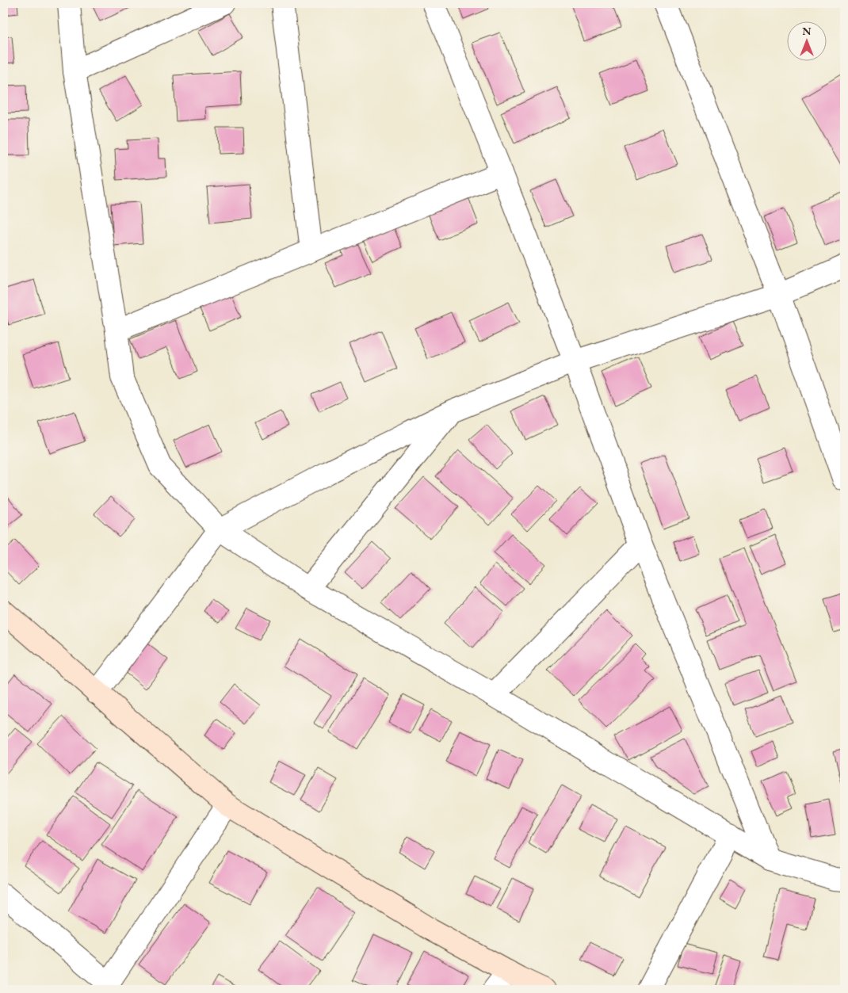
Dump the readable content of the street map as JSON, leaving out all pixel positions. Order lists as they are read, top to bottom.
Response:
{
  "north": "top"
}
